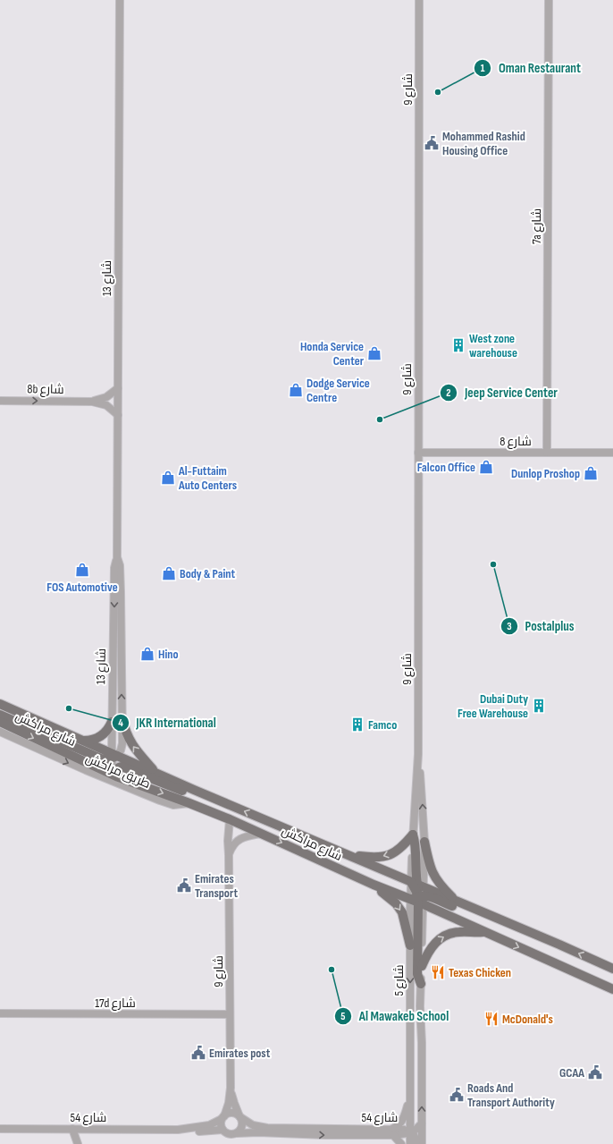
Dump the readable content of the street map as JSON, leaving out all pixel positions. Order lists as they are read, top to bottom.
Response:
{
  "streets": {
    "main road": ["شارع مراكش"],
    "street": [
      "شارع 9",
      "7a شارع",
      "شارع 13",
      "8b شارع",
      "شارع 8",
      "طريق مراكش",
      "شارع 5",
      "17d شارع",
      "شارع 54"
    ]
  },
  "crossings": [
    ["شارع 9", "شارع 8"],
    ["شارع 9", "شارع مراكش"],
    ["شارع 9", "شارع 5"],
    ["شارع 9", "17d شارع"],
    ["شارع 9", "شارع 54"],
    ["7a شارع", "شارع 8"],
    ["شارع 13", "8b شارع"],
    ["شارع 13", "شارع مراكش"],
    ["شارع مراكش", "طريق مراكش"],
    ["شارع مراكش", "شارع 5"],
    ["شارع 5", "شارع 54"]
  ],
  "one_way": ["8b شارع", "طريق مراكش"],
  "places": {
    "other": [
      "Oman Restaurant",
      "Jeep Service Center",
      "Postalplus",
      "JKR International",
      "Al Mawakeb School"
    ],
    "public building": [
      "Mohammed Rashid Housing Office",
      "Emirates Transport",
      "Emirates post",
      "GCAA",
      "Roads And Transport Authority"
    ],
    "building": ["West zone warehouse", "Dubai Duty Free Warehouse", "Famco"],
    "shop": [
      "Honda Service Center",
      "Dodge Service Centre",
      "Falcon Office",
      "Dunlop Proshop",
      "Al-Futtaim Auto Centers",
      "FOS Automotive",
      "Body & Paint",
      "Hino"
    ],
    "restaurant": ["Texas Chicken", "McDonald's"]
  }
}
